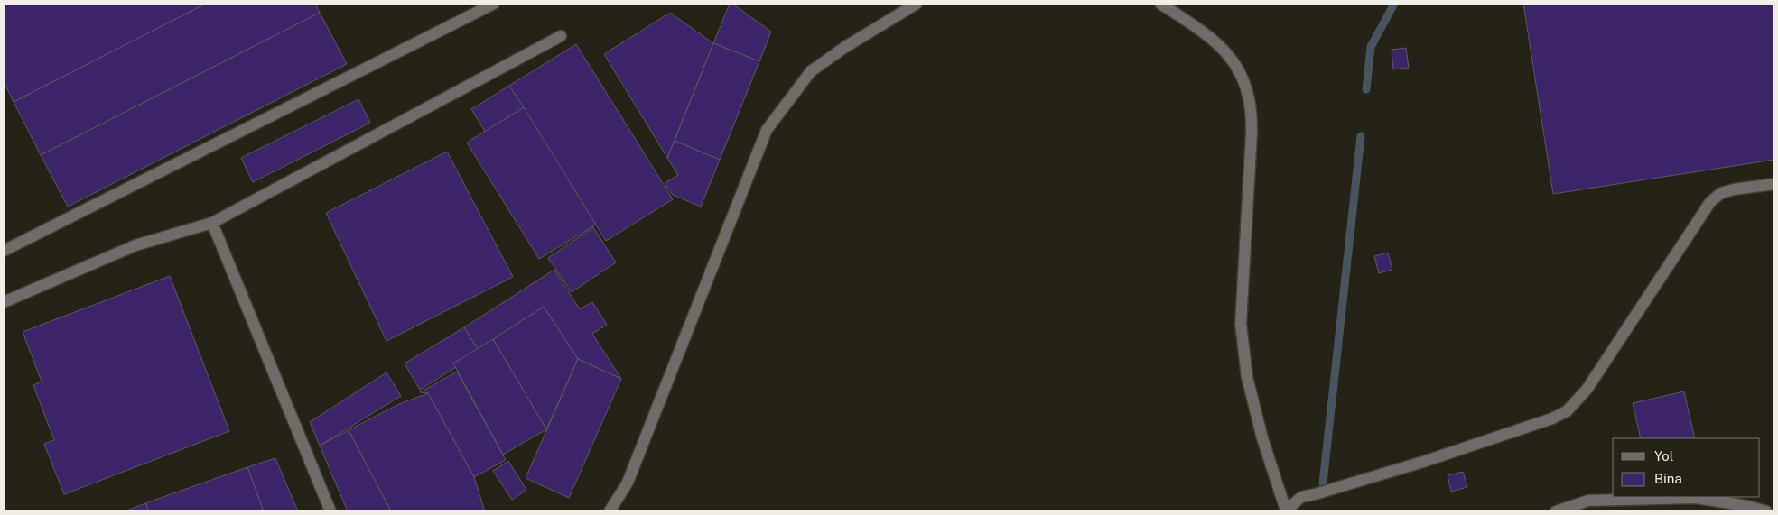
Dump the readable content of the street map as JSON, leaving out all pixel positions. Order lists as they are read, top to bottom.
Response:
{
  "legend": ["Yol", "Bina"]
}
